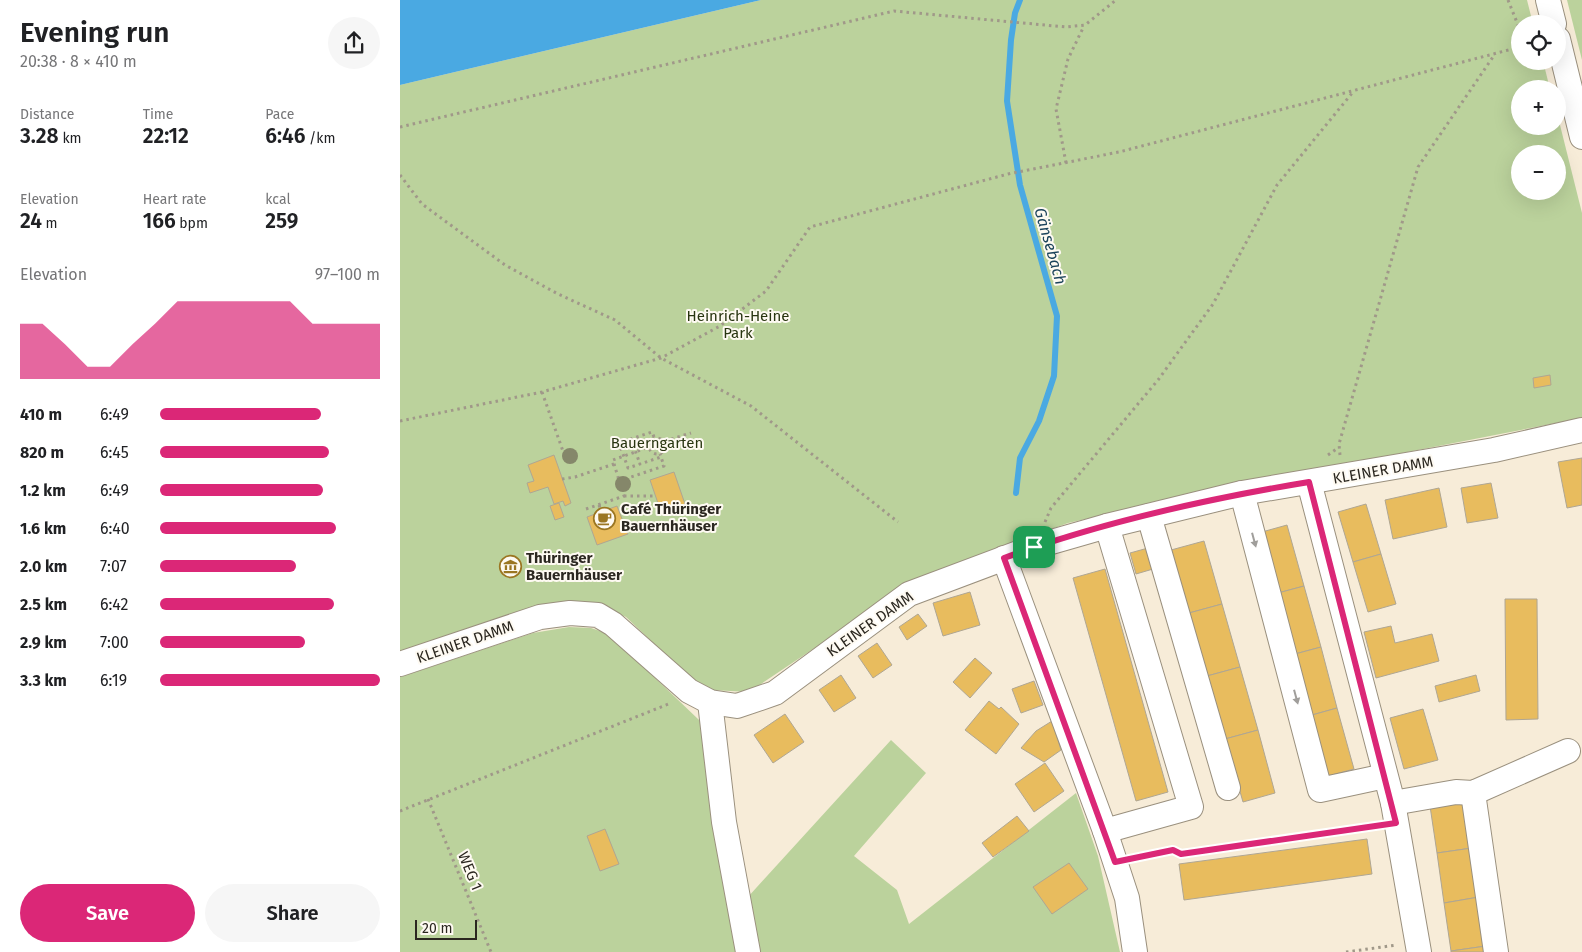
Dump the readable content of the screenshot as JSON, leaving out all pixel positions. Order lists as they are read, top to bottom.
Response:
{
  "streets": {
    "street": ["KLEINER DAMM"],
    "path": ["WEG 1"]
  },
  "water": ["Gänsebach"],
  "parks": ["Heinrich-Heine Park", "Bauerngarten"],
  "places": {
    "cafe": ["Café Thüringer Bauernhäuser"],
    "museum": ["Thüringer Bauernhäuser"]
  },
  "scale_bar": "20 m",
  "page": {
    "heading": ["Evening run", "20:38 · 8 × 410 m"],
    "map_buttons": ["+", "−"],
    "stats": [
      ["Distance", "3.28 km"],
      ["Time", "22:12"],
      ["Pace", "6:46 /km"],
      ["Elevation", "24 m"],
      ["Heart rate", "166 bpm"],
      ["kcal", "259"]
    ],
    "chart": ["Elevation", "97–100 m"],
    "list": [
      {
        "name": "410 m",
        "note": "6:49"
      },
      {
        "name": "820 m",
        "note": "6:45"
      },
      {
        "name": "1.2 km",
        "note": "6:49"
      },
      {
        "name": "1.6 km",
        "note": "6:40"
      },
      {
        "name": "2.0 km",
        "note": "7:07"
      },
      {
        "name": "2.5 km",
        "note": "6:42"
      },
      {
        "name": "2.9 km",
        "note": "7:00"
      },
      {
        "name": "3.3 km",
        "note": "6:19"
      }
    ],
    "buttons": ["Save", "Share"],
    "scale": "20 m"
  }
}
